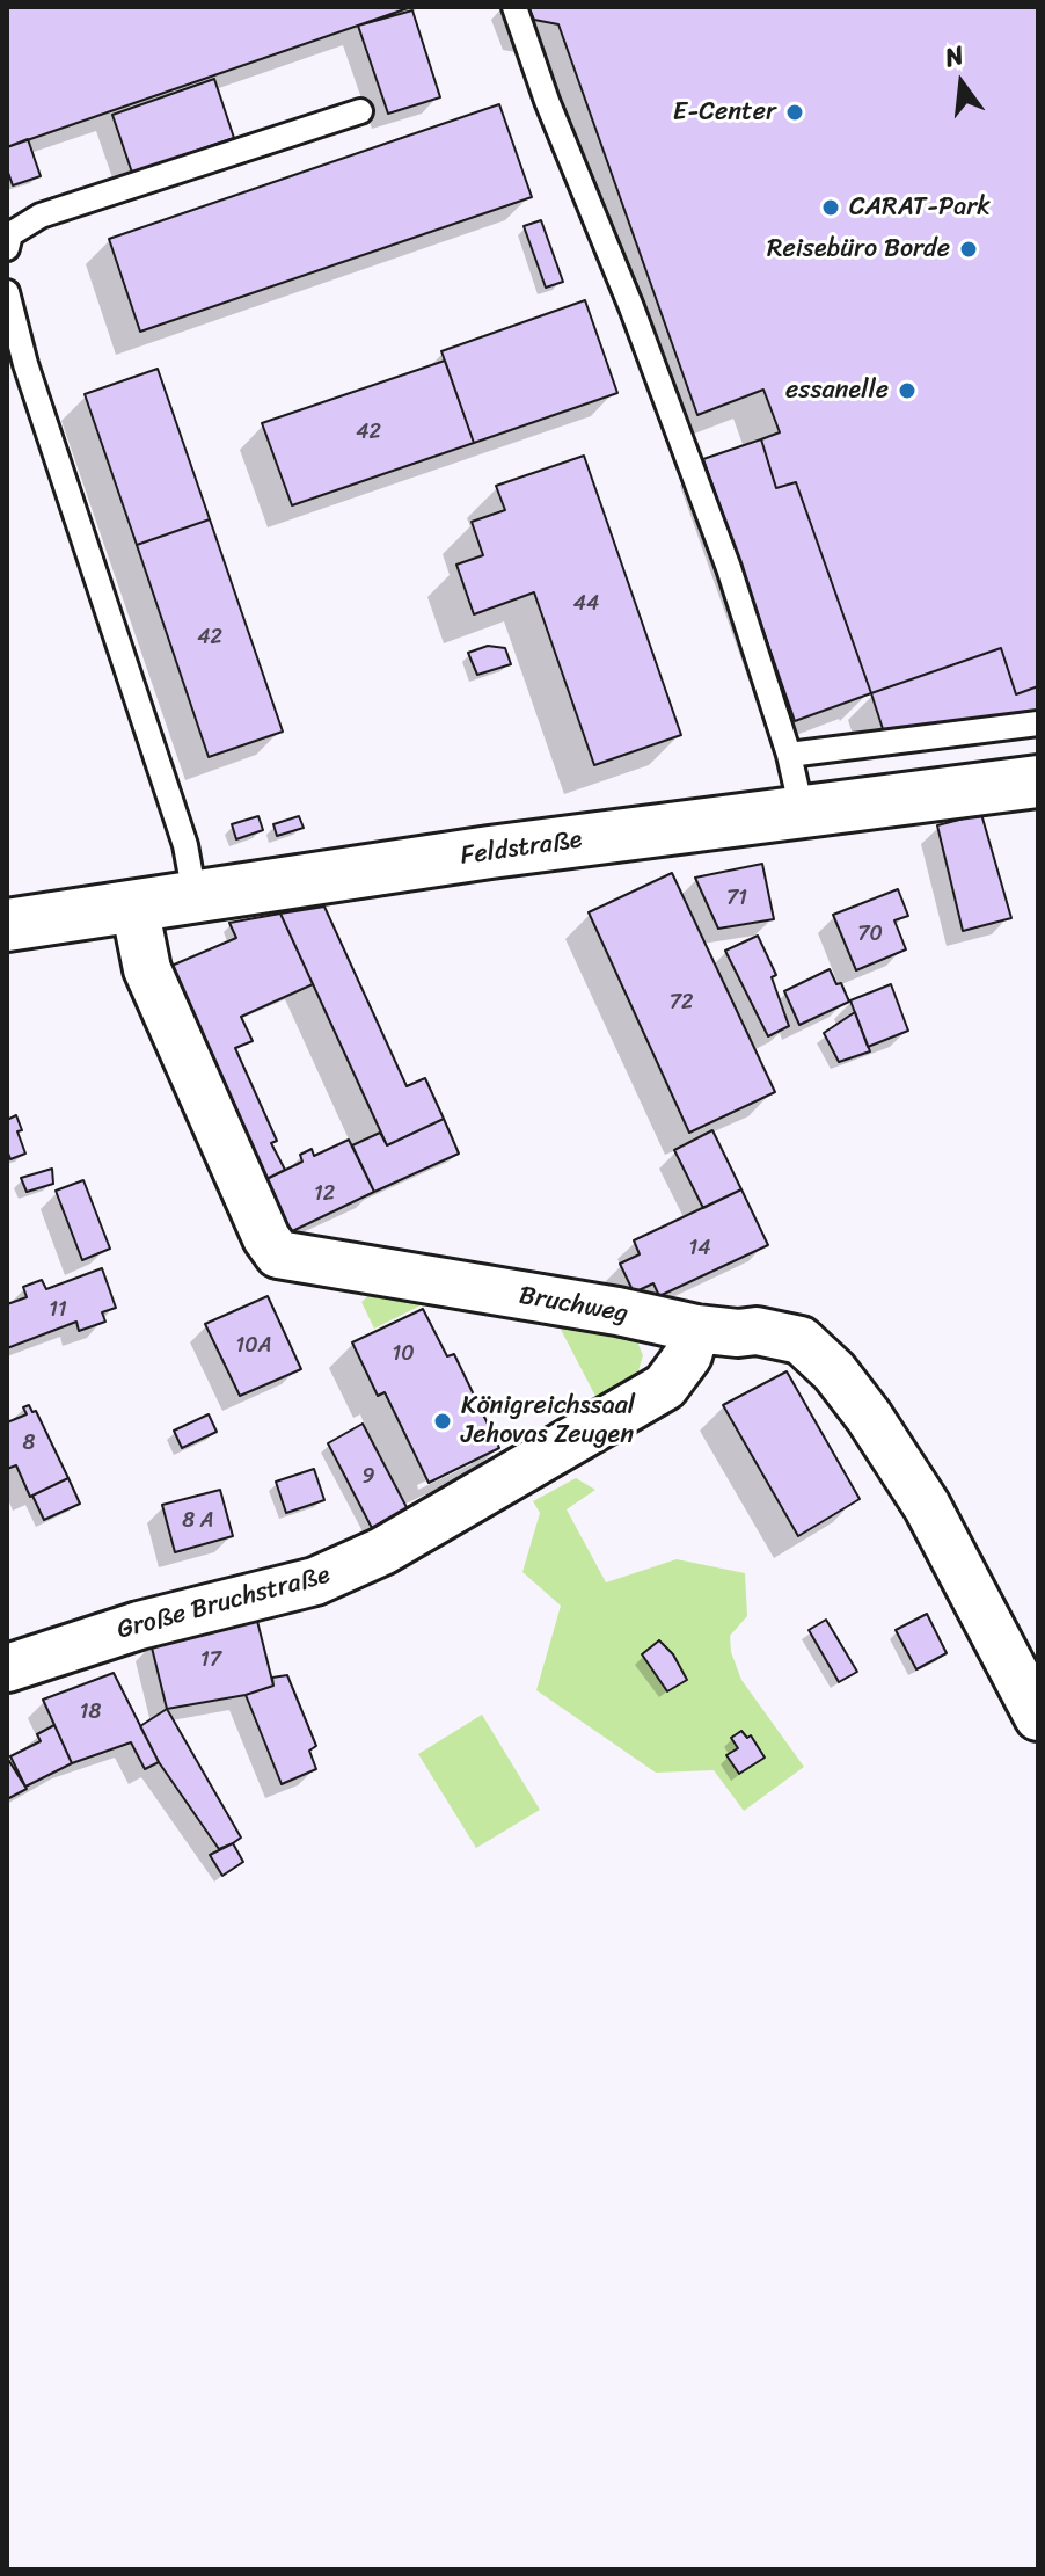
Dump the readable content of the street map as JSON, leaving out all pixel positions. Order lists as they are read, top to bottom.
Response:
{
  "streets": {
    "street": ["Feldstraße", "Bruchweg", "Große Bruchstraße"]
  },
  "crossings": [
    ["Feldstraße", "Bruchweg"],
    ["Bruchweg", "Große Bruchstraße"]
  ],
  "places": [
    "E-Center",
    "CARAT-Park",
    "Reisebüro Borde",
    "essanelle",
    "Königreichssaal Jehovas Zeugen"
  ],
  "house_numbers": [
    "42",
    "44",
    "42",
    "71",
    "70",
    "72",
    "12",
    "14",
    "11",
    "10A",
    "10",
    "8",
    "9",
    "8 A",
    "17",
    "18"
  ],
  "north": "top"
}
